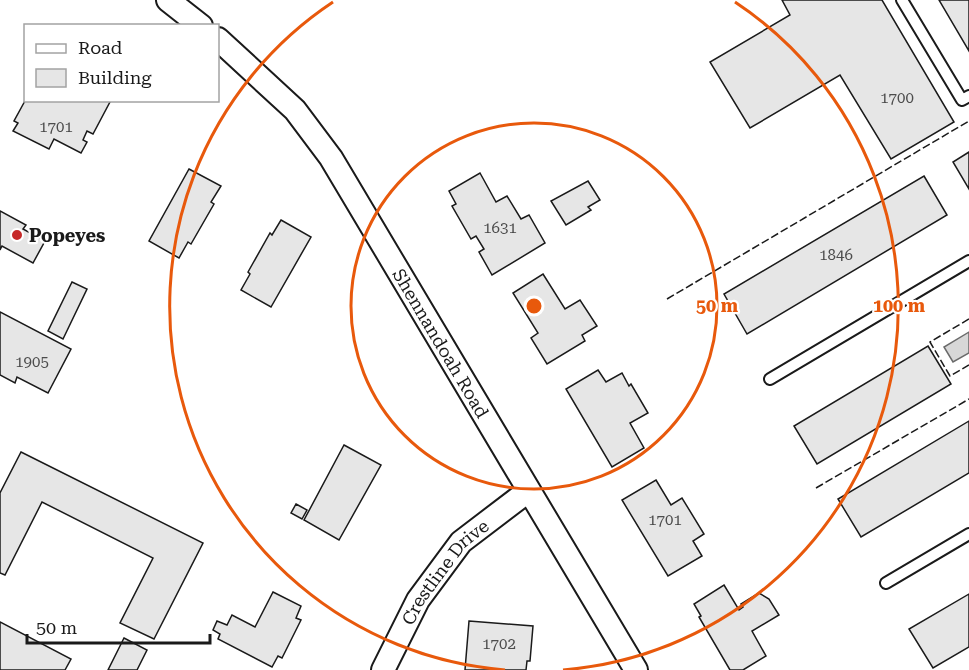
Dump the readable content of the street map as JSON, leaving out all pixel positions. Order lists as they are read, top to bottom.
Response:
{
  "streets": {
    "street": ["Shennandoah Road", "Crestline Drive"]
  },
  "crossings": [
    ["Shennandoah Road", "Crestline Drive"]
  ],
  "places": ["Popeyes"],
  "house_numbers": [
    "1700",
    "1701",
    "1631",
    "1846",
    "1905",
    "1701",
    "1702"
  ],
  "legend": ["Road", "Building"],
  "scale_bar": "50 m",
  "rings": ["50 m", "100 m"]
}
